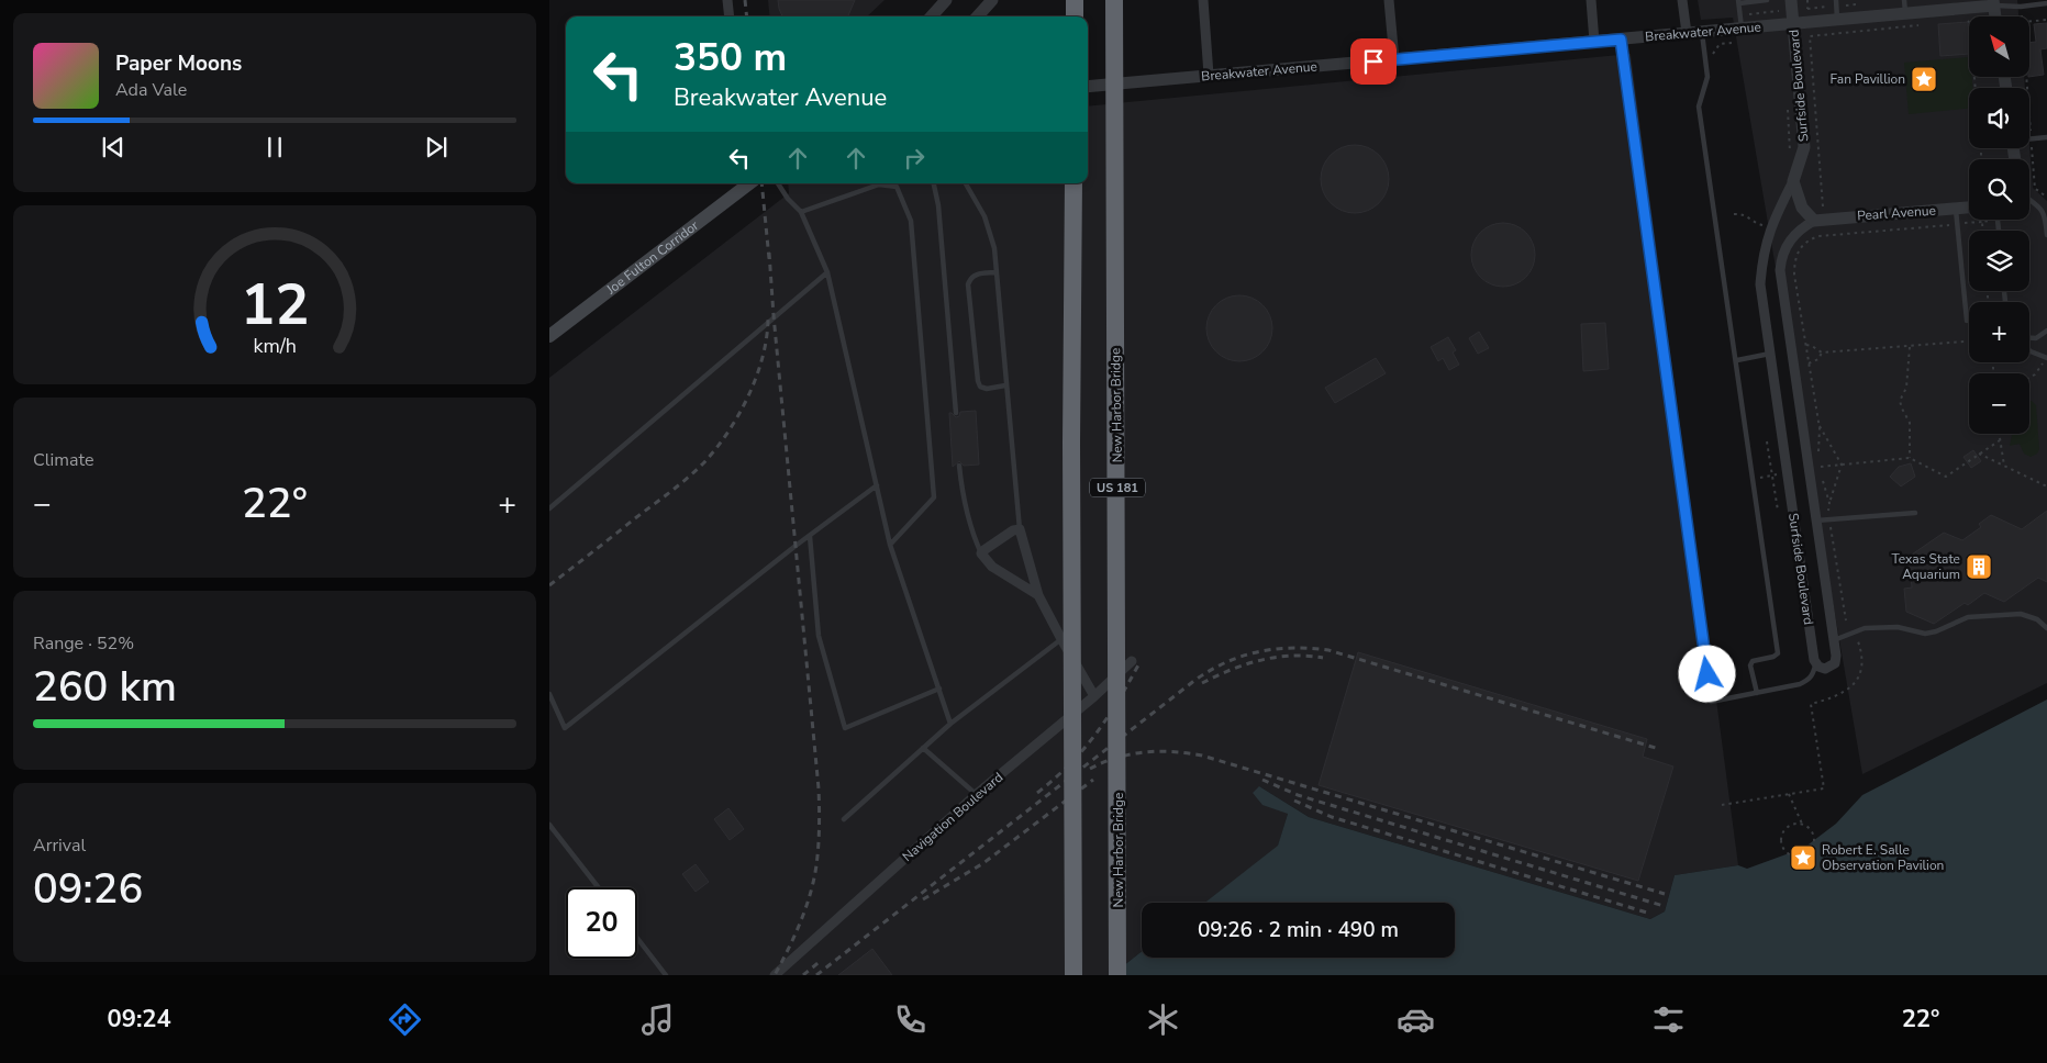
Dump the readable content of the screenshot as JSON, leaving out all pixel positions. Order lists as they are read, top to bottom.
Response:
{
  "streets": {
    "highway": ["New Harbor Bridge", "US 181"],
    "main road": ["Joe Fulton Corridor"],
    "street": [
      "Breakwater Avenue",
      "Surfside Boulevard",
      "Pearl Avenue",
      "Navigation Boulevard"
    ]
  },
  "crossings": [
    ["Breakwater Avenue", "Surfside Boulevard"],
    ["Surfside Boulevard", "Pearl Avenue"]
  ],
  "places": {
    "place": ["Fan Pavillion", "Robert E. Salle Observation Pavilion"],
    "building": ["Texas State Aquarium"]
  },
  "north": "top left",
  "page": {
    "map_buttons": ["+", "−"],
    "turn": ["350 m", "Breakwater Avenue"],
    "song": ["Paper Moons", "Ada Vale"],
    "tile": [
      "Climate",
      ["Range · 52%", "260 km"],
      ["Arrival", "09:26"]
    ],
    "heat": ["−", "22°", "+"],
    "limit": "20",
    "trip": "09:26 · 2 min · 490 m",
    "tabs": ["09:24", "22°"],
    "gauge": ["12", "km/h"]
  }
}
